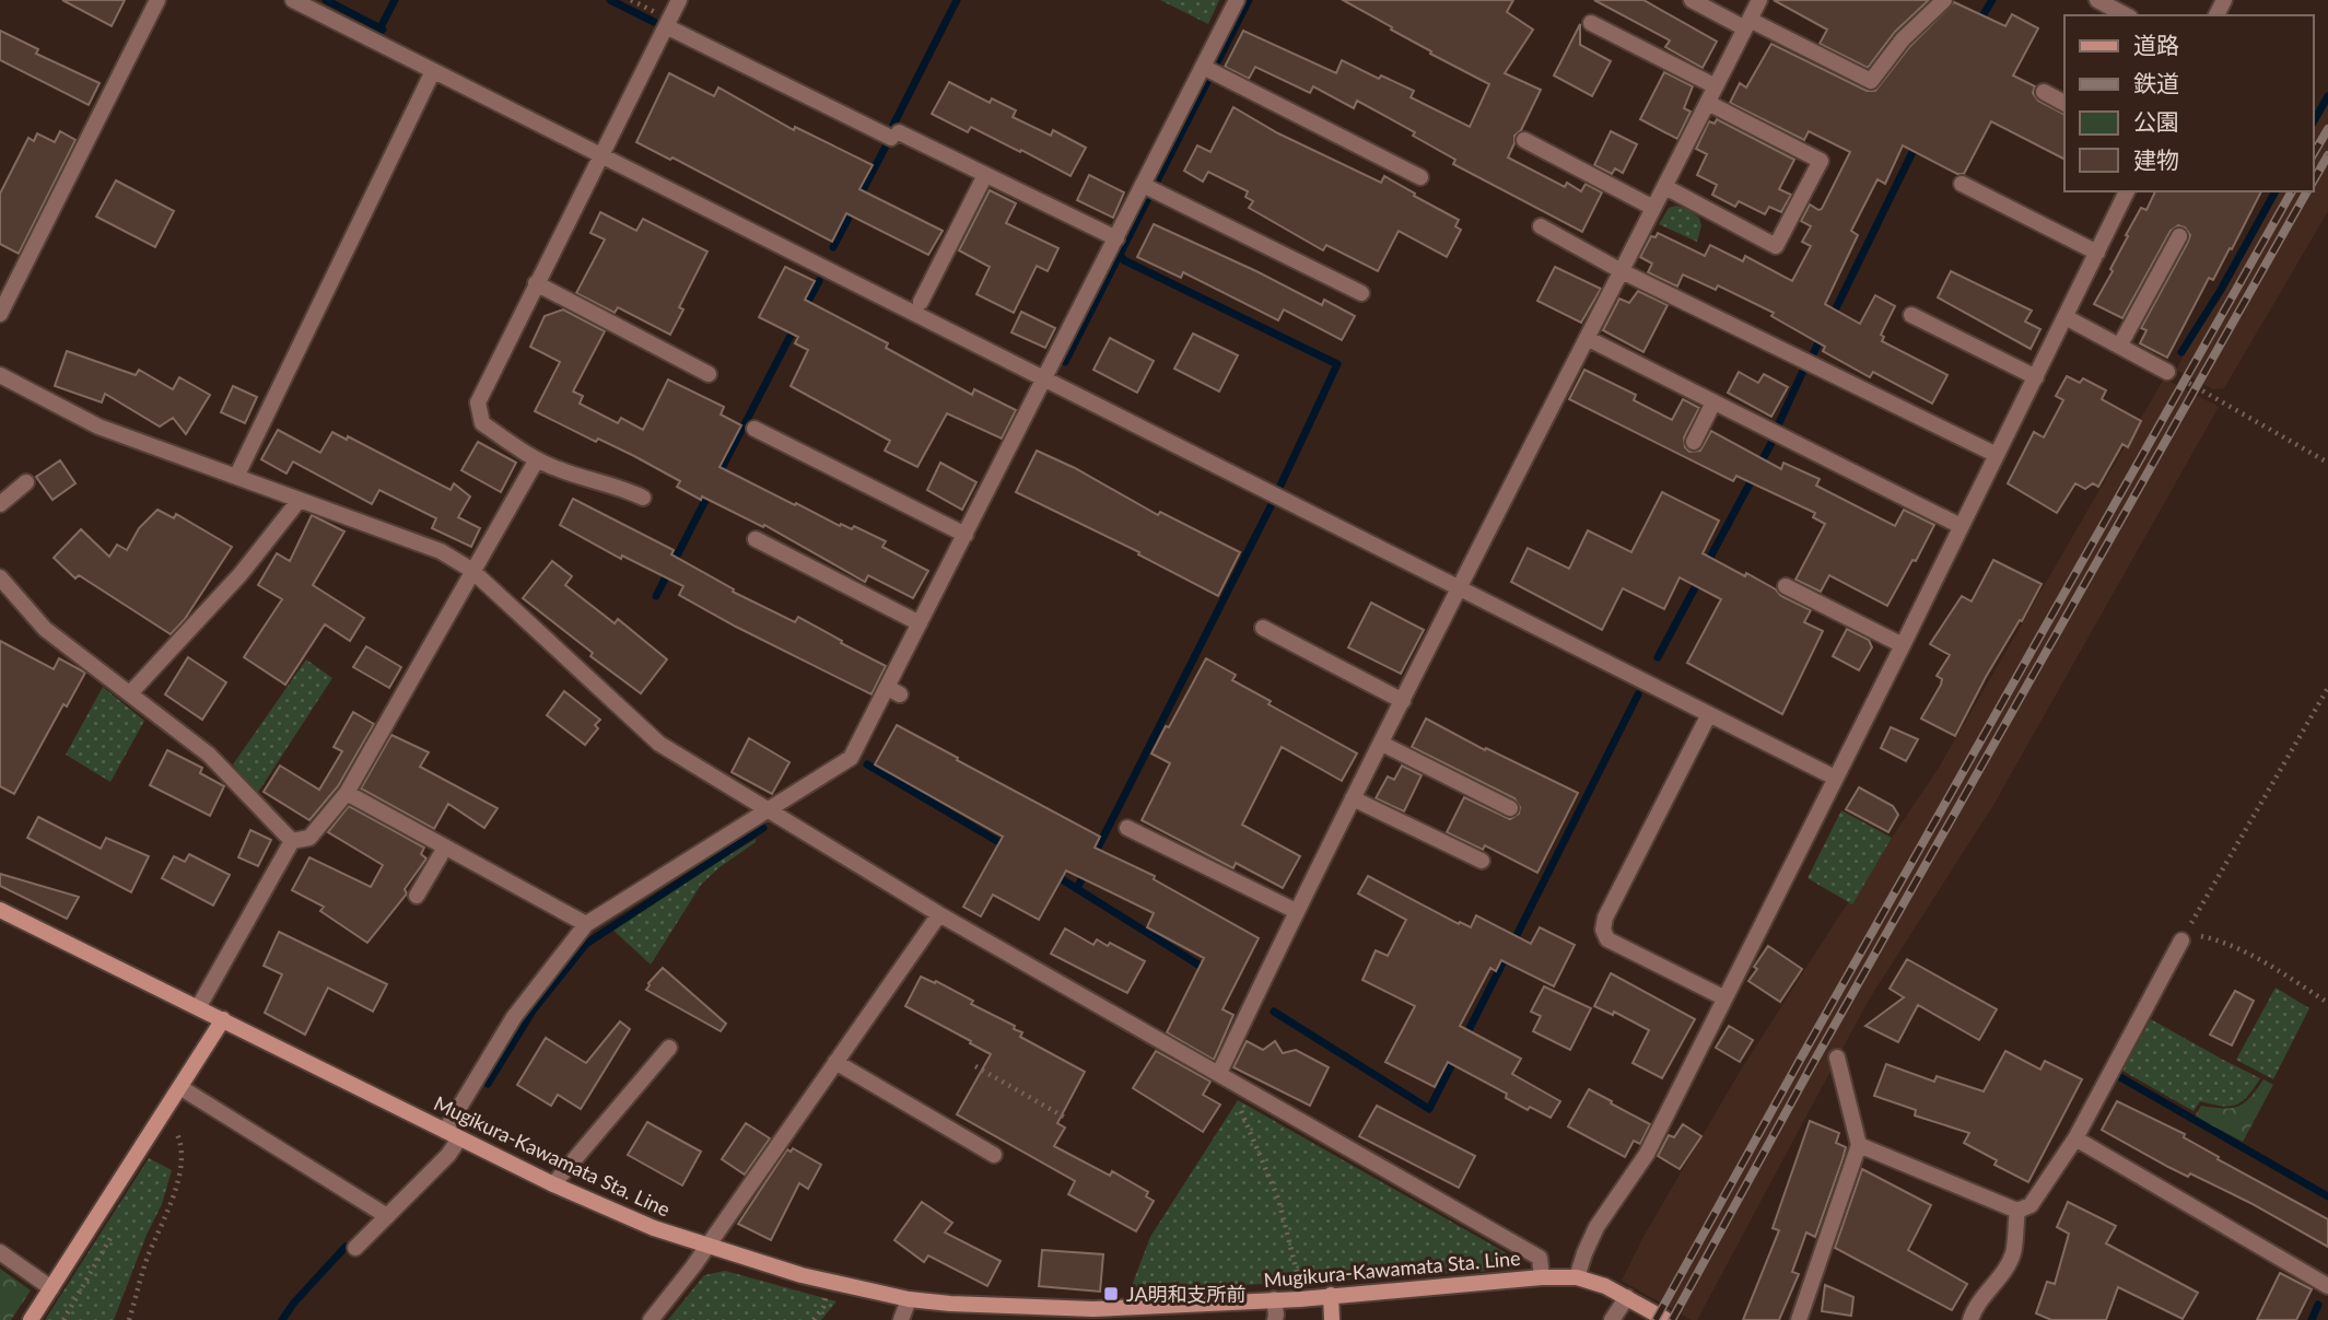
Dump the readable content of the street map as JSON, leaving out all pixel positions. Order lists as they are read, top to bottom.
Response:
{
  "streets": {
    "main road": ["Mugikura-Kawamata Sta. Line"]
  },
  "places": {
    "transit": ["JA明和支所前"]
  },
  "legend": [
    "道路",
    "鉄道",
    "公園",
    "建物"
  ]
}
